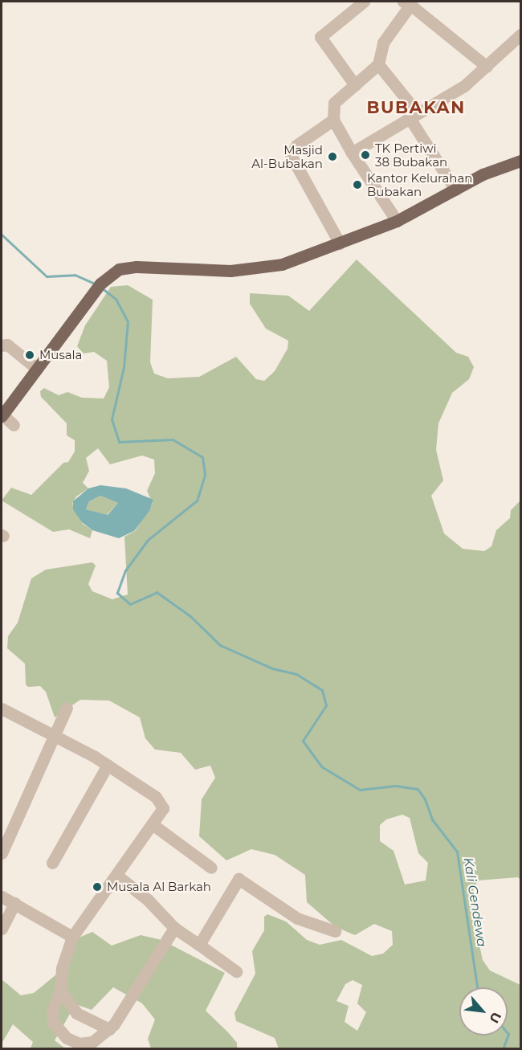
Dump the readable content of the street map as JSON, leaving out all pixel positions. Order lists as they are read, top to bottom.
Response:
{
  "districts": ["BUBAKAN"],
  "water": ["Kali Gendewa"],
  "places": [
    "TK Pertiwi 38 Bubakan",
    "Masjid Al-Bubakan",
    "Kantor Kelurahan Bubakan",
    "Musala",
    "Musala Al Barkah"
  ],
  "north": "bottom right"
}
